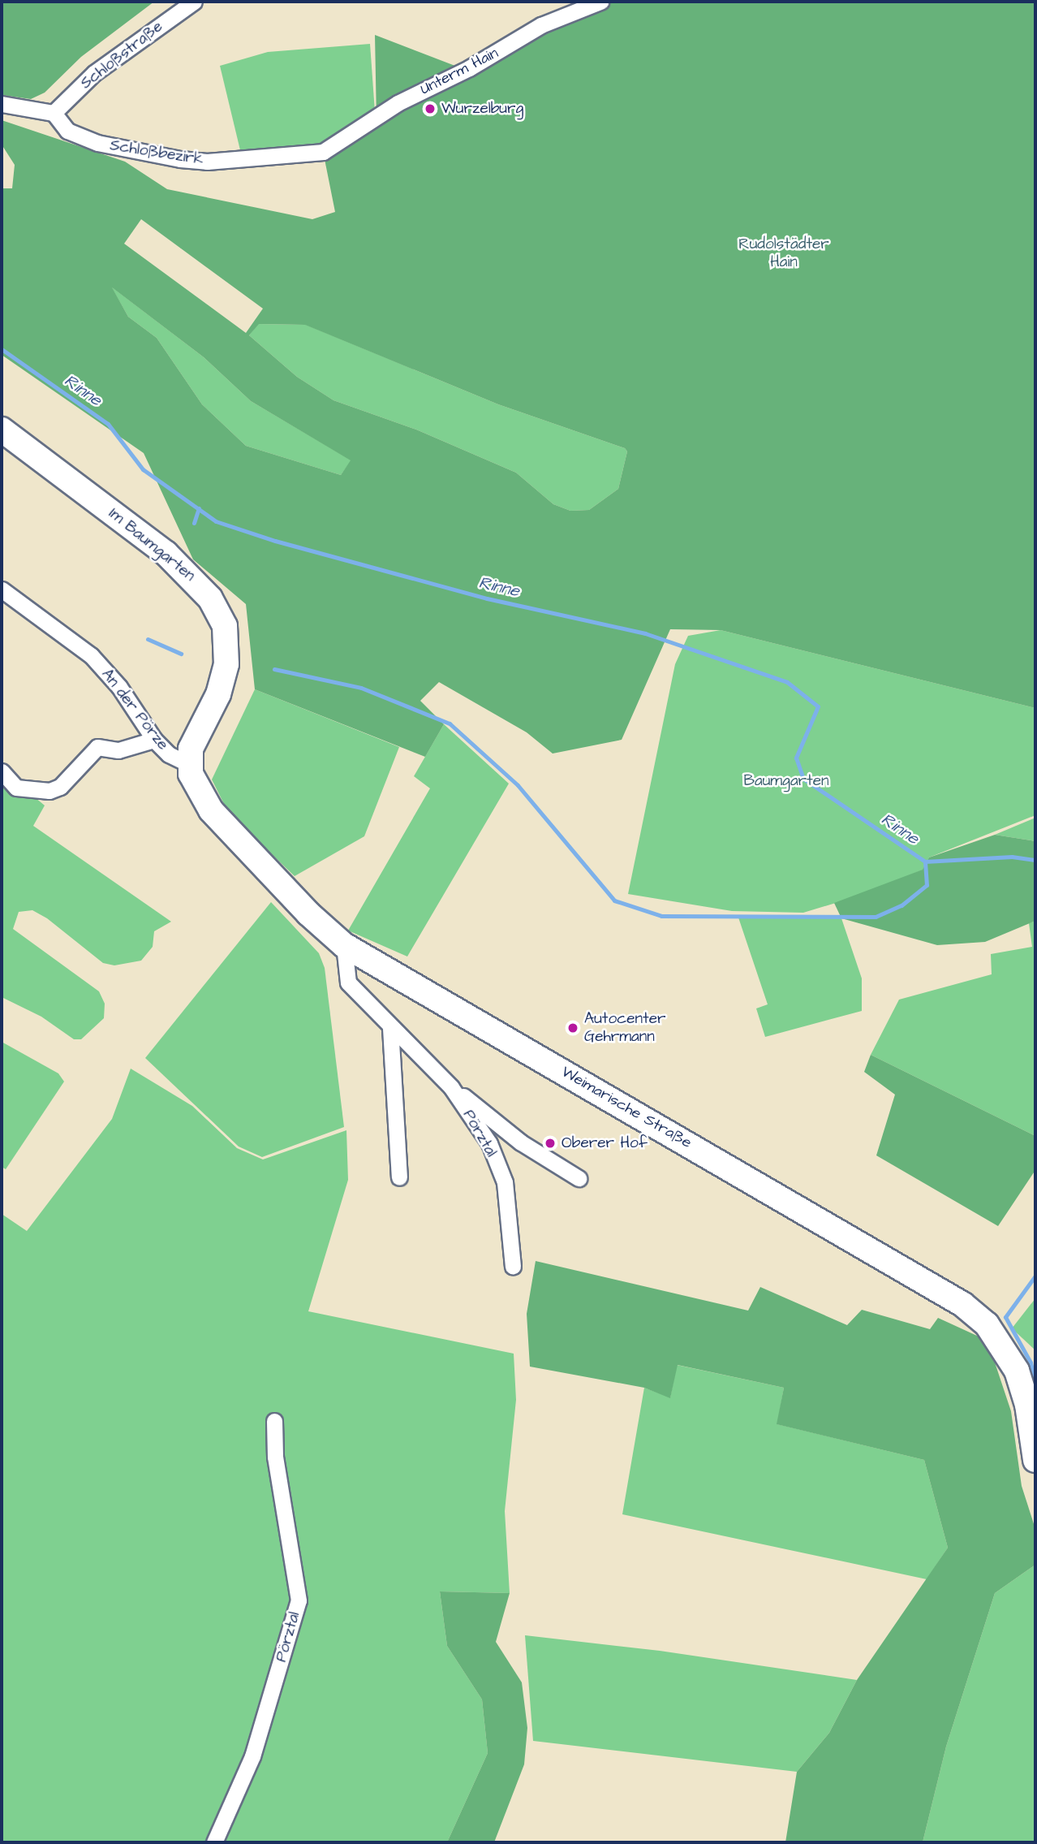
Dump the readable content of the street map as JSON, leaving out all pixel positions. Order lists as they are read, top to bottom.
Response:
{
  "streets": {
    "main road": ["Im Baumgarten", "Weimarische Straße"],
    "street": [
      "Schloßstraße",
      "Unterm Hain",
      "Schloßbezirk",
      "An der Pörze",
      "Pörztal"
    ]
  },
  "crossings": [
    ["Schloßstraße", "Schloßbezirk"],
    ["Unterm Hain", "Schloßbezirk"],
    ["Im Baumgarten", "An der Pörze"],
    ["Im Baumgarten", "Weimarische Straße"],
    ["An der Pörze", "Weimarische Straße"],
    ["Weimarische Straße", "Pörztal"]
  ],
  "water": ["Rinne"],
  "parks": ["Rudolstädter Hain", "Baumgarten"],
  "places": ["Wurzelburg", "Autocenter Gehrmann", "Oberer Hof"]
}
